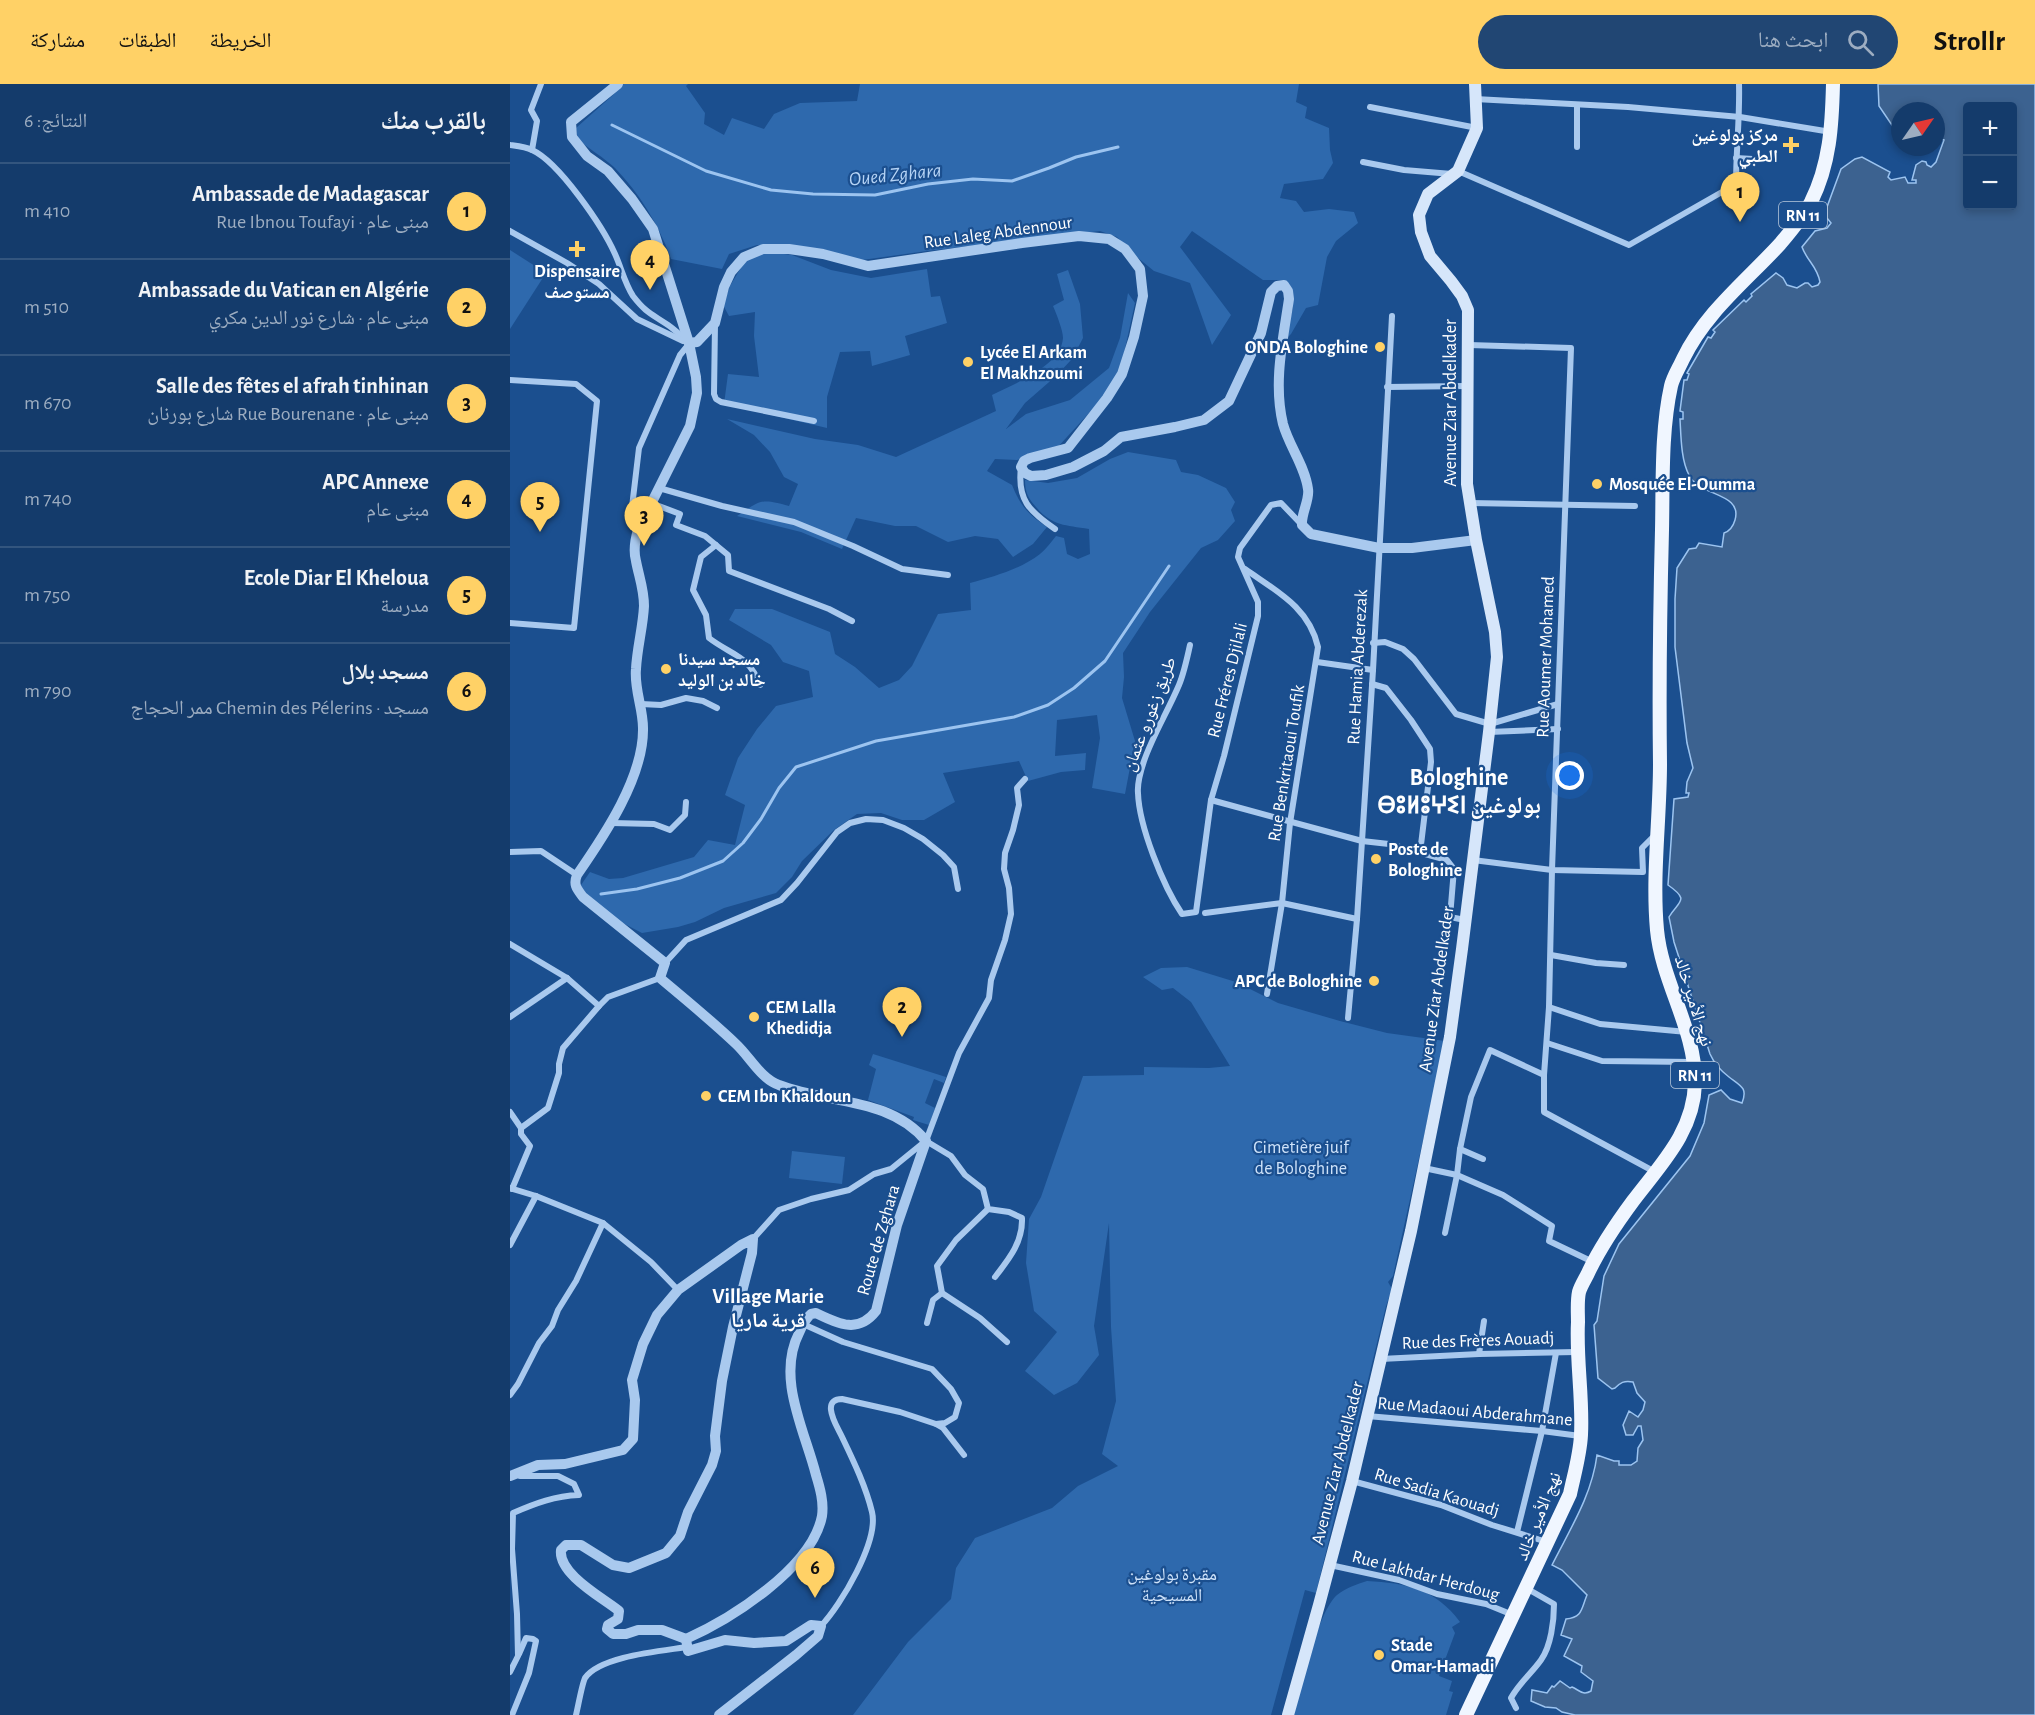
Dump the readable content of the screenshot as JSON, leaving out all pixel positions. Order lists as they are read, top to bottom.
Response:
{
  "streets": {
    "main road": ["RN 11", "Avenue Ziar Abdelkader", "نهج الأمير خالد"],
    "street": [
      "Rue Laleg Abdennour",
      "Rue Aoumer Mohamed",
      "Rue Hamia Abderezak",
      "Rue Fréres Djilali",
      "طريق زغورو عثمان",
      "Rue Benkritaoui Toufik",
      "Route de Zghara",
      "Rue des Frères Aouadj",
      "Rue Madaoui Abderahmane",
      "Rue Sadia Kaouadj",
      "Rue Lakhdar Herdoug"
    ]
  },
  "crossings": [
    ["RN 11", "نهج الأمير خالد"],
    ["Avenue Ziar Abdelkader", "Rue Aoumer Mohamed"],
    ["Avenue Ziar Abdelkader", "Rue des Frères Aouadj"],
    ["Avenue Ziar Abdelkader", "Rue Madaoui Abderahmane"],
    ["Avenue Ziar Abdelkader", "Rue Sadia Kaouadj"],
    ["Avenue Ziar Abdelkader", "Rue Lakhdar Herdoug"],
    ["Rue Aoumer Mohamed", "نهج الأمير خالد"],
    ["Rue Fréres Djilali", "طريق زغورو عثمان"],
    ["Rue Fréres Djilali", "Rue Benkritaoui Toufik"],
    ["نهج الأمير خالد", "Rue des Frères Aouadj"],
    ["نهج الأمير خالد", "Rue Madaoui Abderahmane"],
    ["نهج الأمير خالد", "Rue Sadia Kaouadj"],
    ["نهج الأمير خالد", "Rue Lakhdar Herdoug"]
  ],
  "districts": ["Bologhine ⴱⵓⵍⵓⵖⵉⵏ بولوغين", "Village Marie قرية ماريا"],
  "water": ["Oued Zghara"],
  "parks": ["Cimetière juif de Bologhine", "مقبرة بولوغين المسيحية"],
  "places": {
    "health": ["مركز بولوغين الطبي", "Dispensaire مستوصف"],
    "other": [
      "ONDA Bologhine",
      "Lycée El Arkam El Makhzoumi",
      "Mosquée El-Oumma",
      "مسجد سيدنا خالد بن الوليد",
      "Poste de Bologhine",
      "APC de Bologhine",
      "CEM Lalla Khedidja",
      "CEM Ibn Khaldoun",
      "Stade Omar-Hamadi"
    ]
  },
  "north": "top right",
  "page": {
    "header": "Strollr",
    "search": "ابحث هنا",
    "nav": ["الخريطة", "الطبقات", "مشاركة"],
    "heading": ["بالقرب منك", "النتائج: 6"],
    "map_buttons": ["+", "−"],
    "list": [
      {
        "mark": "1",
        "name": "Ambassade de Madagascar",
        "note": "مبنى عام · Rue Ibnou Toufayi",
        "value": "410 m"
      },
      {
        "mark": "2",
        "name": "Ambassade du Vatican en Algérie",
        "note": "مبنى عام · شارع نور الدين مكري",
        "value": "510 m"
      },
      {
        "mark": "3",
        "name": "Salle des fêtes el afrah tinhinan",
        "note": "مبنى عام · Rue Bourenane شارع بورنان",
        "value": "670 m"
      },
      {
        "mark": "4",
        "name": "APC Annexe",
        "note": "مبنى عام",
        "value": "740 m"
      },
      {
        "mark": "5",
        "name": "Ecole Diar El Kheloua",
        "note": "مدرسة",
        "value": "750 m"
      },
      {
        "mark": "6",
        "name": "مسجد بلال",
        "note": "مسجد · Chemin des Pélerins ممر الحجاج",
        "value": "790 m"
      }
    ],
    "pins": [
      "1",
      "4",
      "5",
      "3",
      "2",
      "6"
    ]
  }
}
